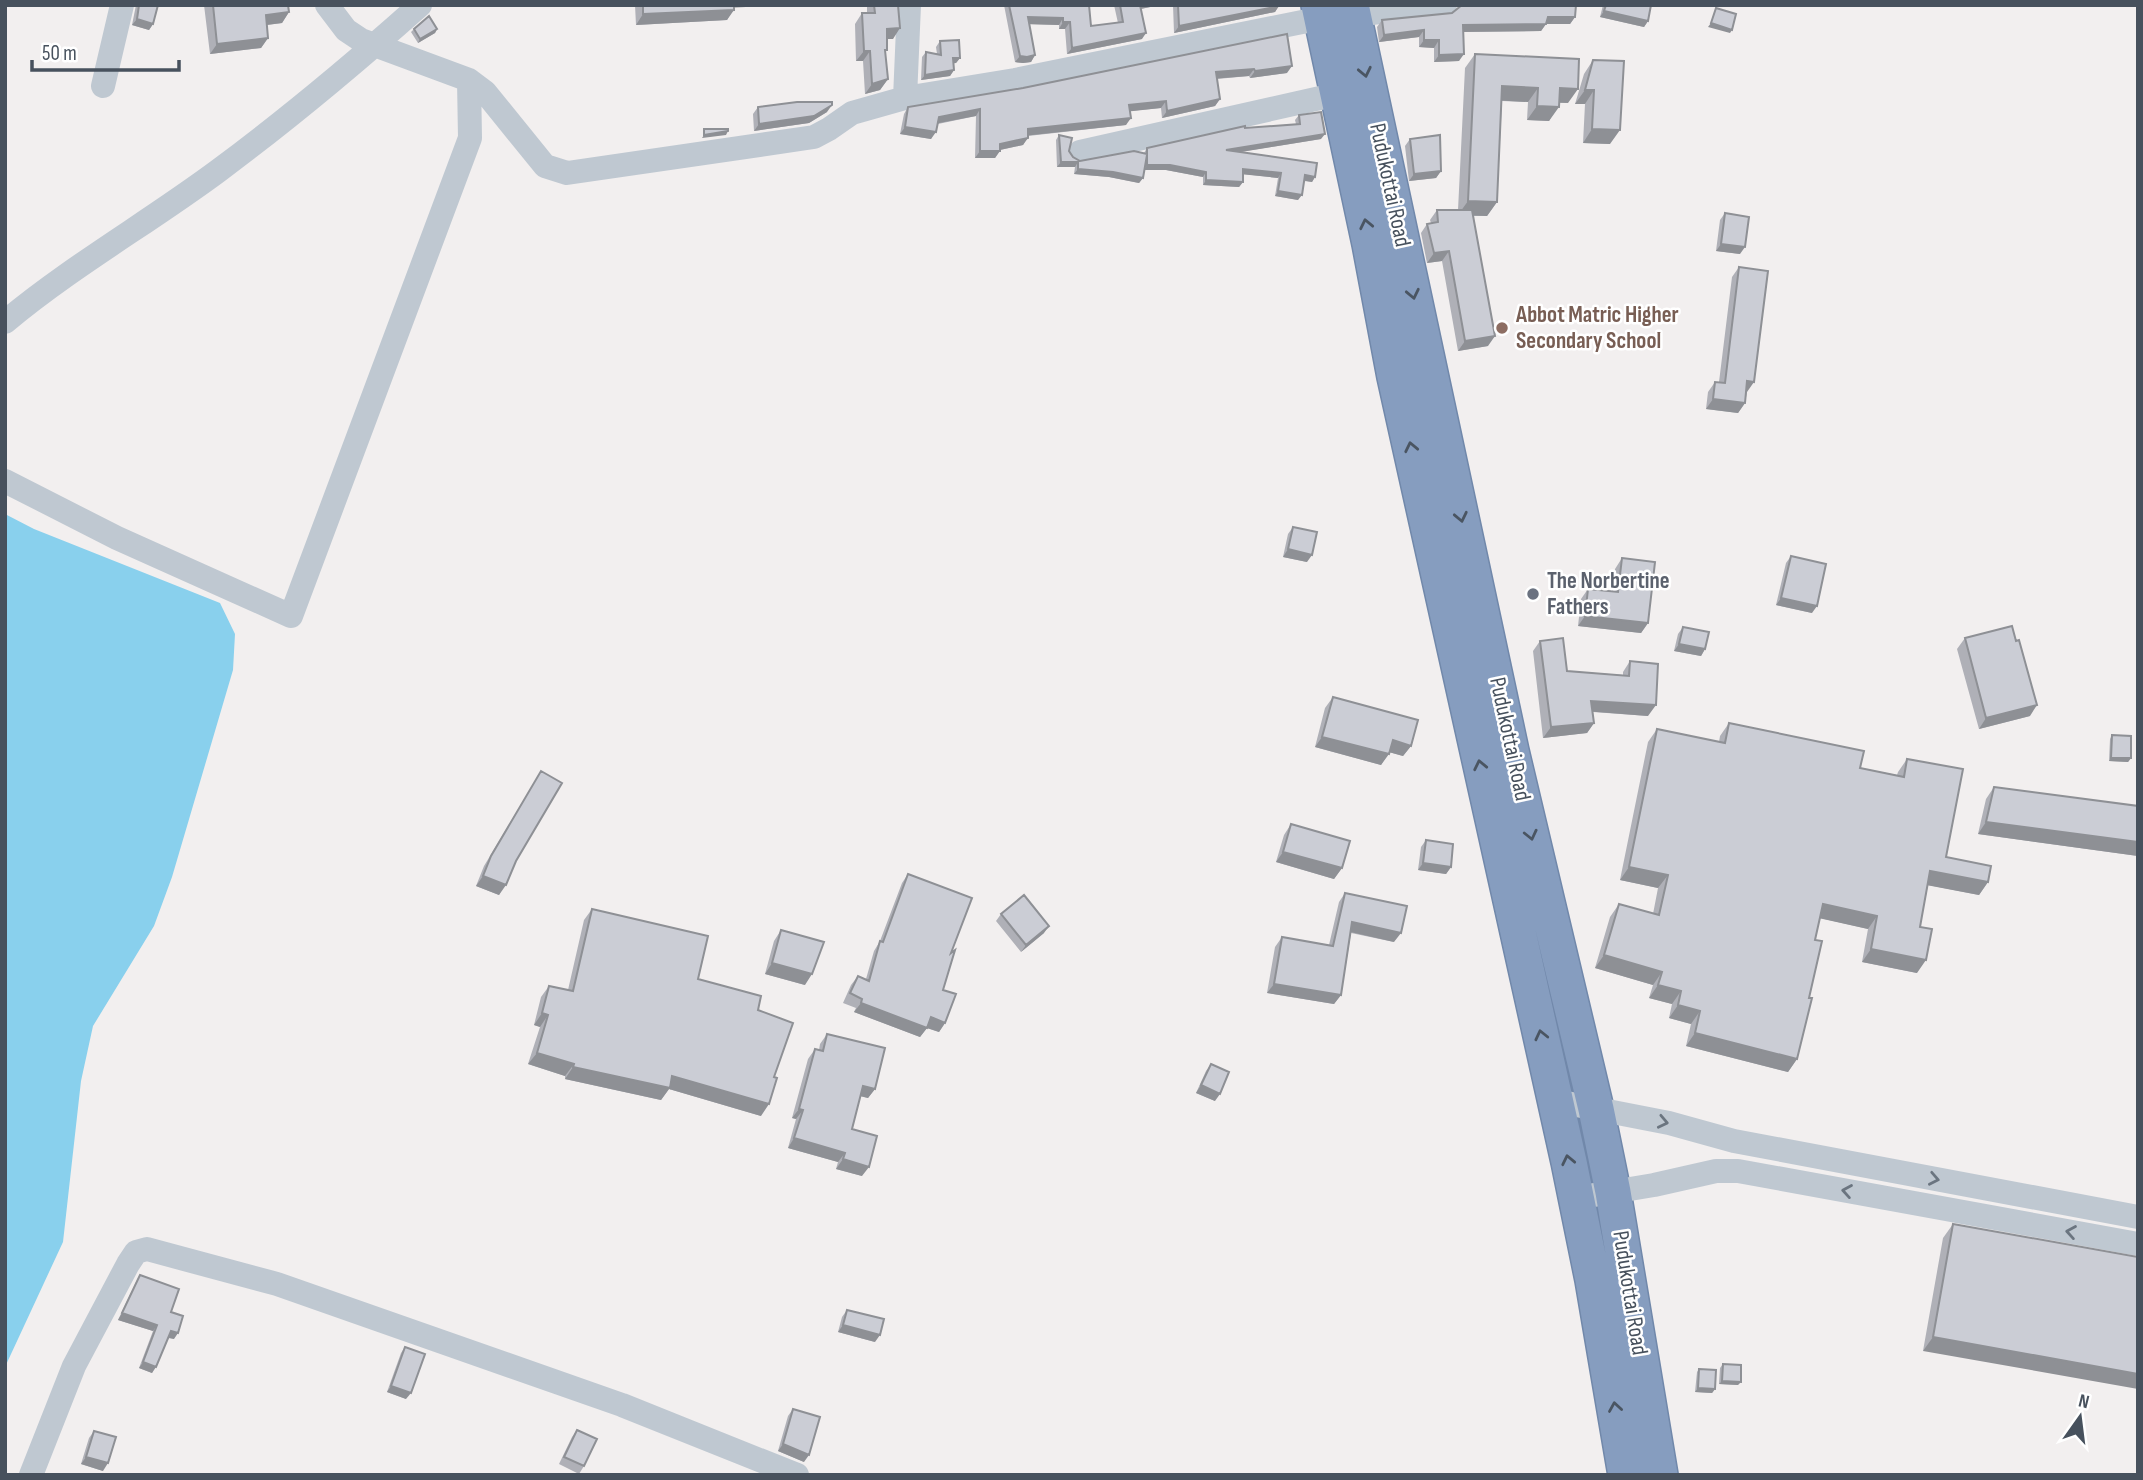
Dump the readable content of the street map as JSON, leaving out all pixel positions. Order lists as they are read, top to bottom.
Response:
{
  "streets": {
    "highway": ["Pudukottai Road"]
  },
  "places": ["Abbot Matric Higher Secondary School", "The Norbertine Fathers"],
  "scale_bar": "50 m",
  "north": "top"
}
